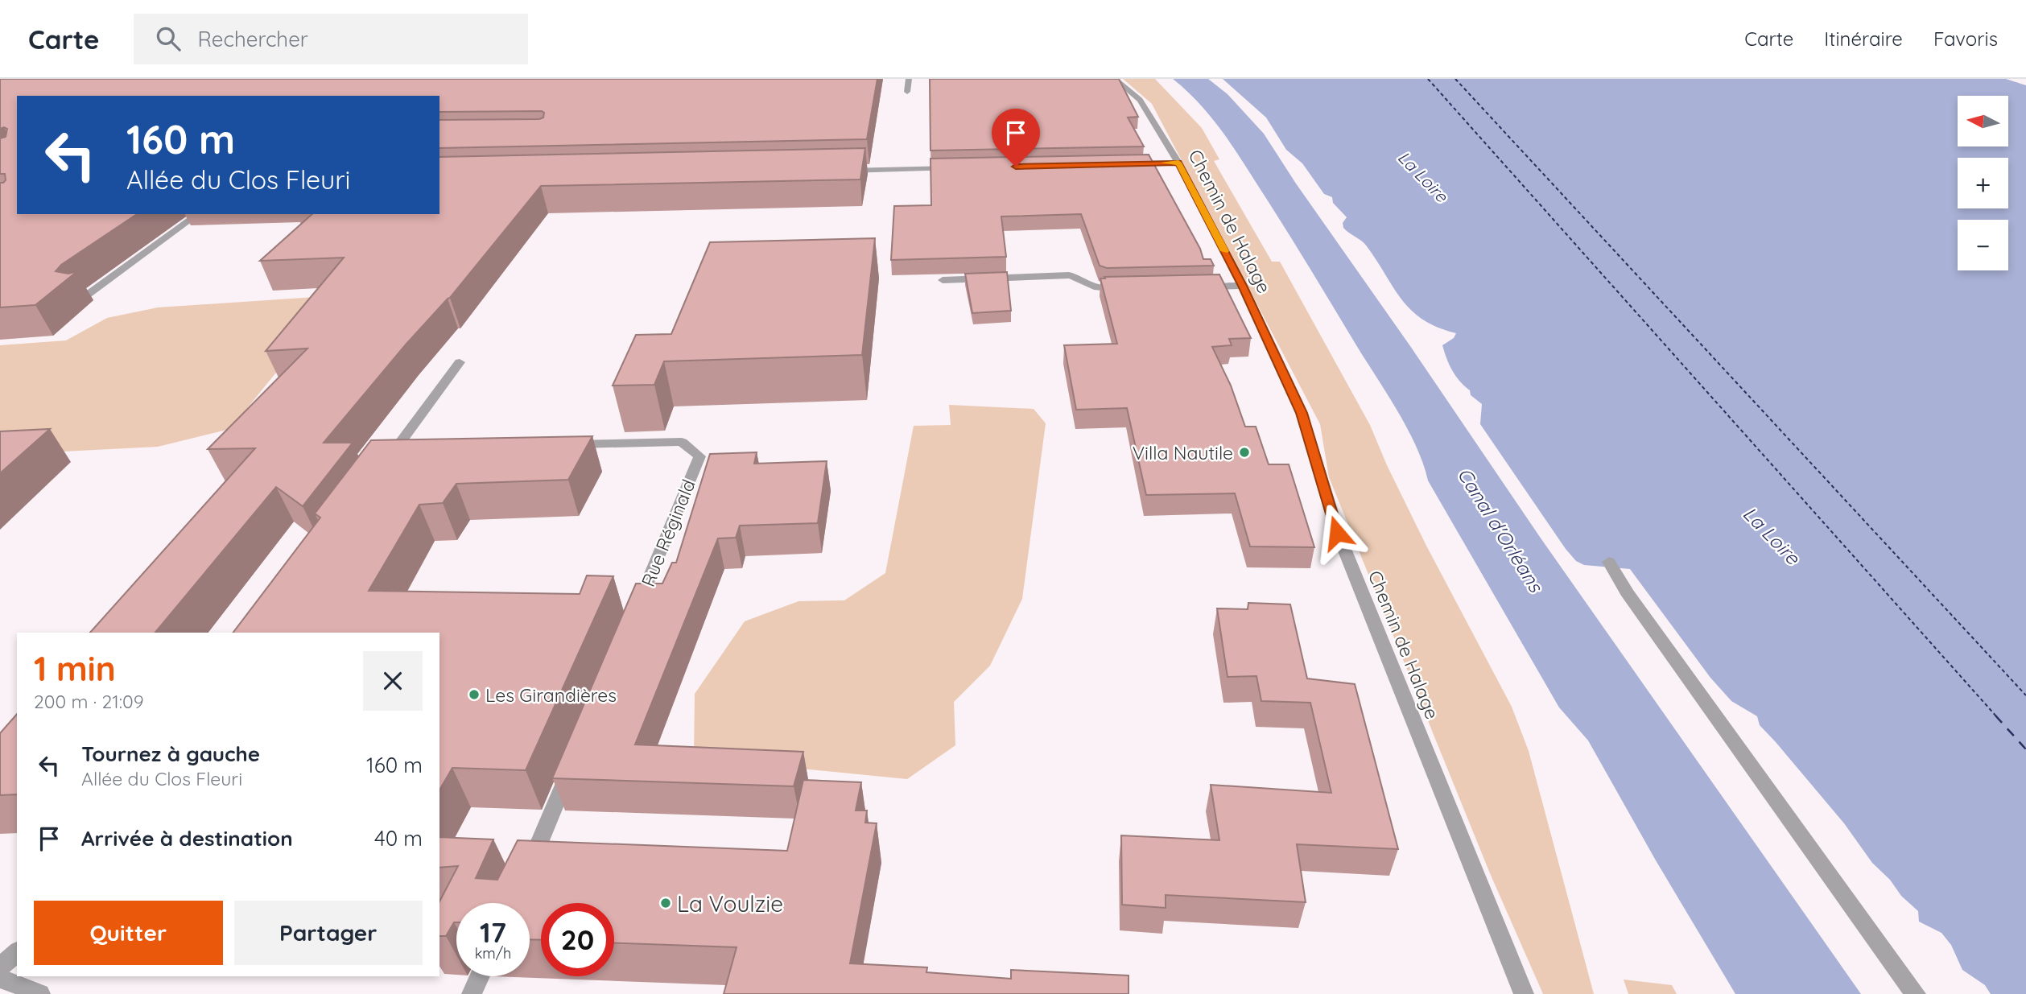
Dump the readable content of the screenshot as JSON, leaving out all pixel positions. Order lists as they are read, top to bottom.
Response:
{
  "streets": {
    "street": ["Chemin de Halage", "Rue Réginald"]
  },
  "water": ["La Loire", "Canal d'Orléans"],
  "places": ["Villa Nautile", "Les Girandières", "La Voulzie"],
  "north": "left",
  "page": {
    "header": "Carte",
    "search": "Rechercher",
    "nav": ["Carte", "Itinéraire", "Favoris"],
    "map_buttons": ["+", "−"],
    "turn": ["160 m", "Allée du Clos Fleuri"],
    "heading": ["1 min", "200 m · 21:09"],
    "list": [
      {
        "name": "Tournez à gauche",
        "note": "Allée du Clos Fleuri",
        "value": "160 m"
      },
      {
        "name": "Arrivée à destination",
        "value": "40 m"
      }
    ],
    "buttons": ["Quitter", "Partager"],
    "speed": "17 km/h",
    "limit": "20"
  }
}
